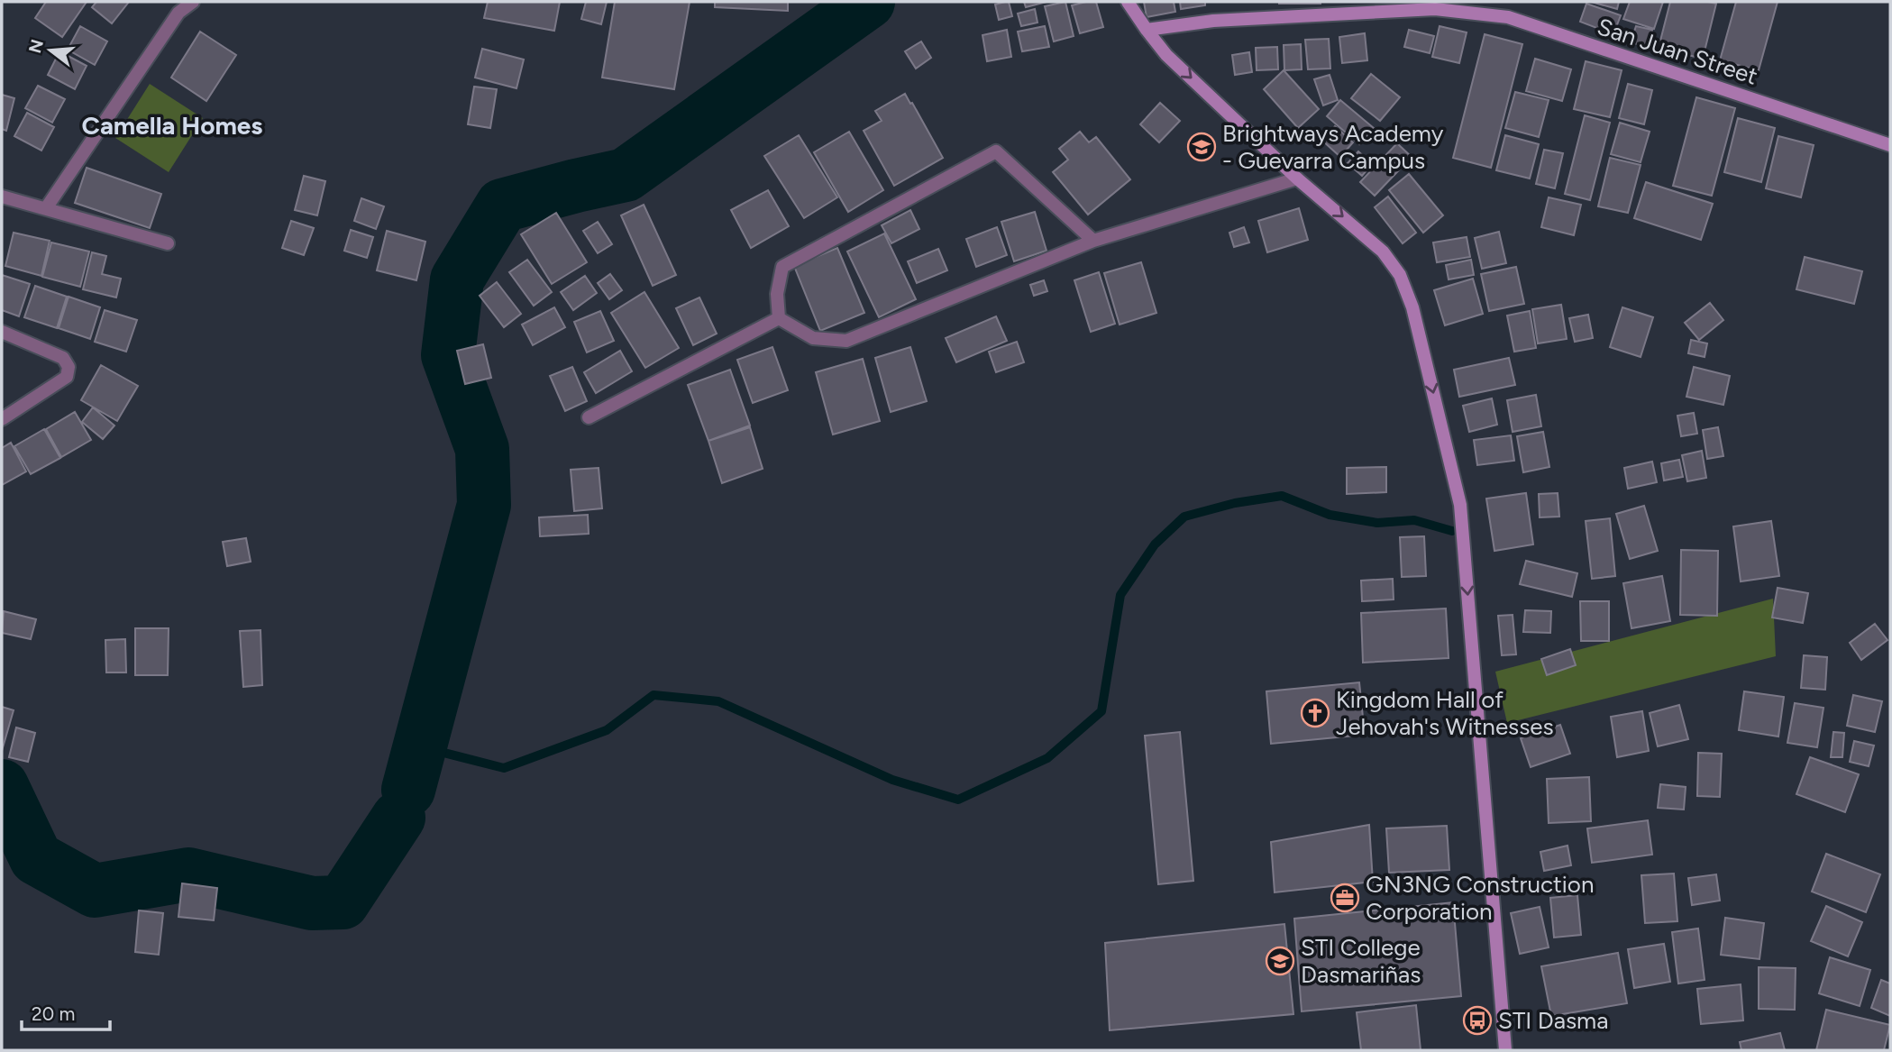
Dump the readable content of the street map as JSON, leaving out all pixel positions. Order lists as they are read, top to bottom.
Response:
{
  "streets": {
    "street": ["San Juan Street"]
  },
  "districts": ["Camella Homes"],
  "places": {
    "school or university": ["Brightways Academy - Guevarra Campus", "STI College Dasmariñas"],
    "church": ["Kingdom Hall of Jehovah's Witnesses"],
    "office": ["GN3NG Construction Corporation"],
    "bus stop": ["STI Dasma"]
  },
  "scale_bar": "20 m",
  "north": "left"
}
